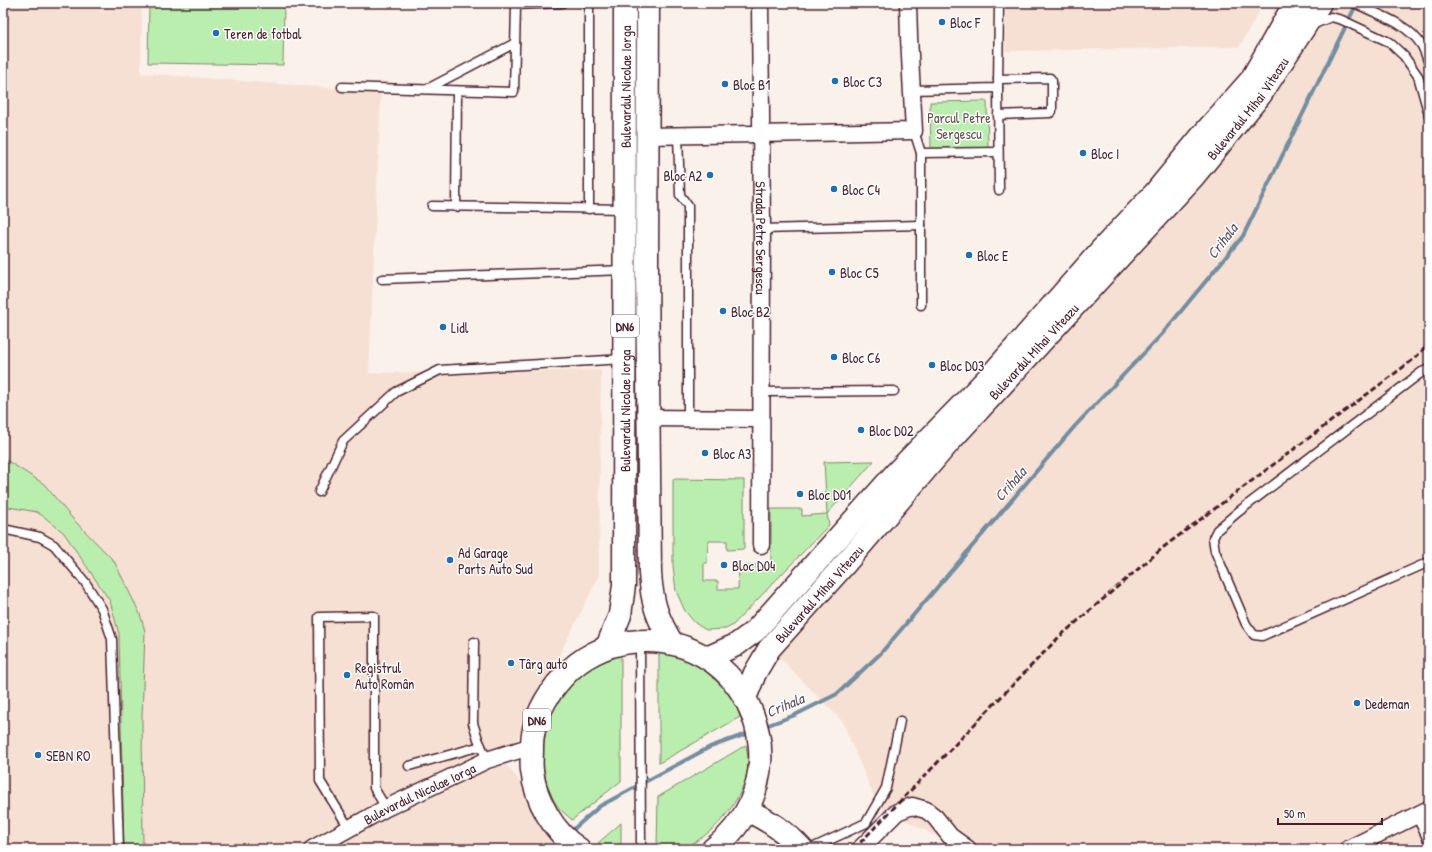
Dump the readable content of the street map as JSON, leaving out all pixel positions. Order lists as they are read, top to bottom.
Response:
{
  "streets": {
    "main road": ["Bulevardul Nicolae Iorga", "Bulevardul Mihai Viteazu", "DN6"],
    "street": ["Strada Petre Sergescu"]
  },
  "crossings": [
    ["Bulevardul Nicolae Iorga", "DN6"],
    ["Bulevardul Mihai Viteazu", "DN6"]
  ],
  "water": ["Crihala"],
  "parks": ["Parcul Petre Sergescu"],
  "places": [
    "Bloc F",
    "Teren de fotbal",
    "Bloc C3",
    "Bloc B1",
    "Bloc I",
    "Bloc A2",
    "Bloc C4",
    "Bloc E",
    "Bloc C5",
    "Bloc B2",
    "Lidl",
    "Bloc C6",
    "Bloc D03",
    "Bloc D02",
    "Bloc A3",
    "Bloc D01",
    "Ad Garage Parts Auto Sud",
    "Bloc D04",
    "Târg auto",
    "Registrul Auto Român",
    "Dedeman",
    "SEBN RO"
  ],
  "scale_bar": "50 m"
}
